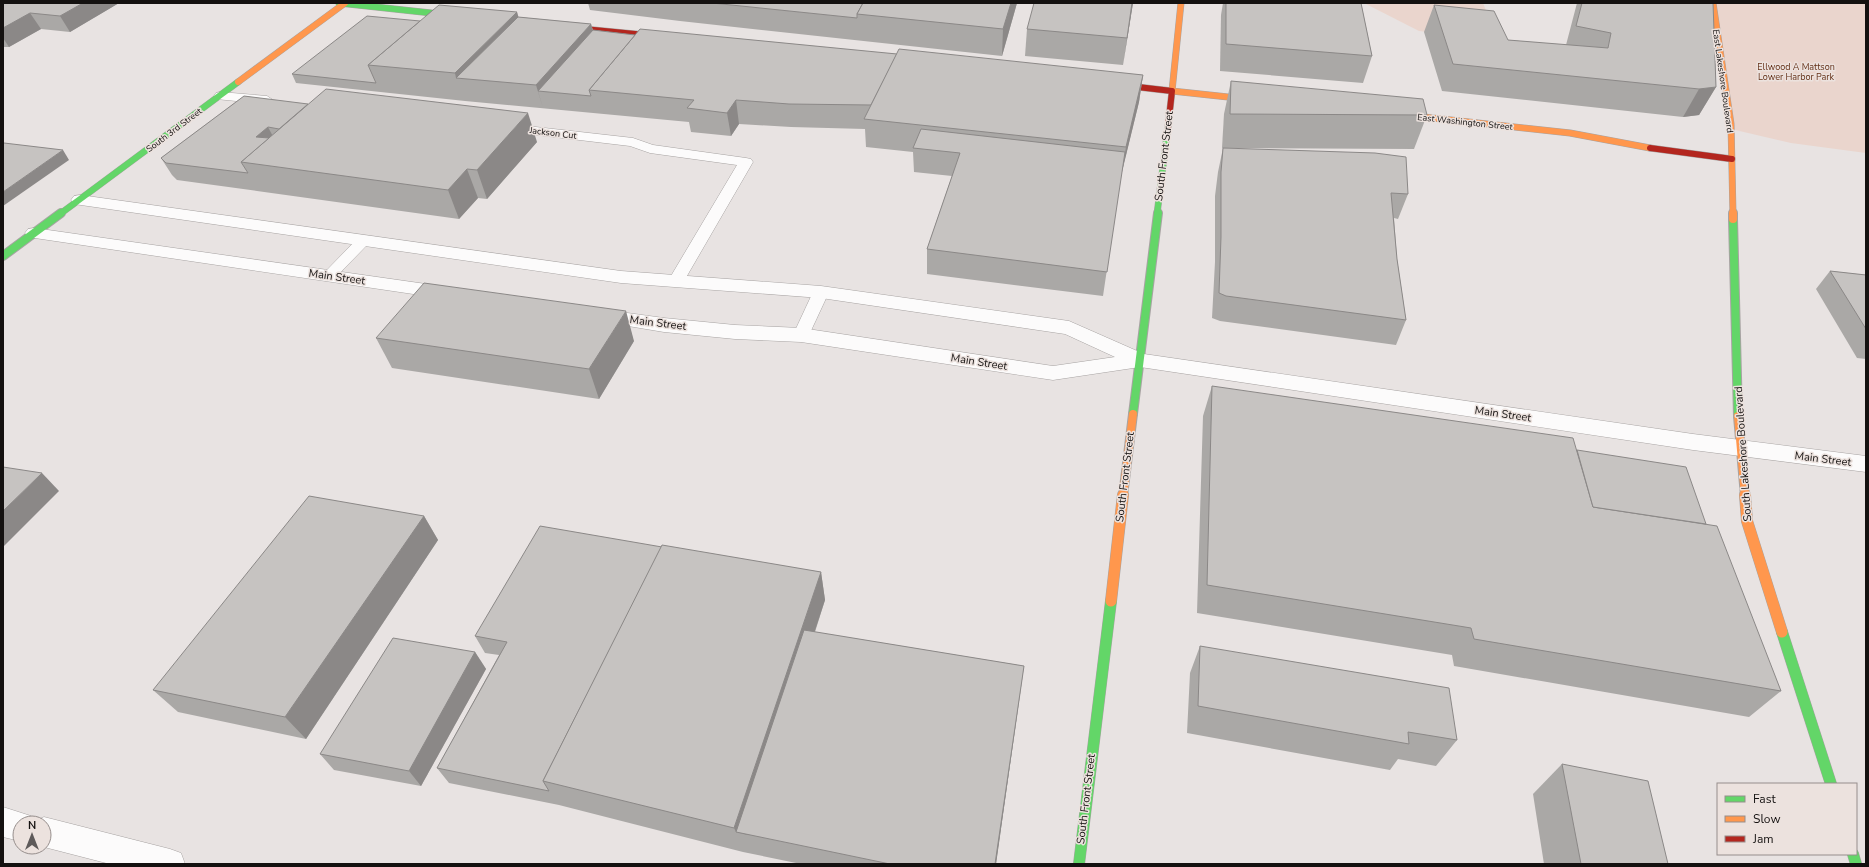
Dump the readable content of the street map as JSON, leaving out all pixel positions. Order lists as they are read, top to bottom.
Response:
{
  "streets": {
    "street": [
      "East Lakeshore Boulevard",
      "East Washington Street",
      "South 3rd Street",
      "South Front Street",
      "Main Street",
      "South Lakeshore Boulevard"
    ],
    "lane": ["Jackson Cut"]
  },
  "crossings": [
    ["East Lakeshore Boulevard", "East Washington Street"],
    ["East Lakeshore Boulevard", "South Lakeshore Boulevard"],
    ["East Washington Street", "South Lakeshore Boulevard"],
    ["South 3rd Street", "Main Street"],
    ["Jackson Cut", "Main Street"],
    ["South Front Street", "Main Street"],
    ["Main Street", "South Lakeshore Boulevard"]
  ],
  "parks": ["Ellwood A Mattson Lower Harbor Park"],
  "legend": ["Fast", "Slow", "Jam"],
  "north": "top"
}
